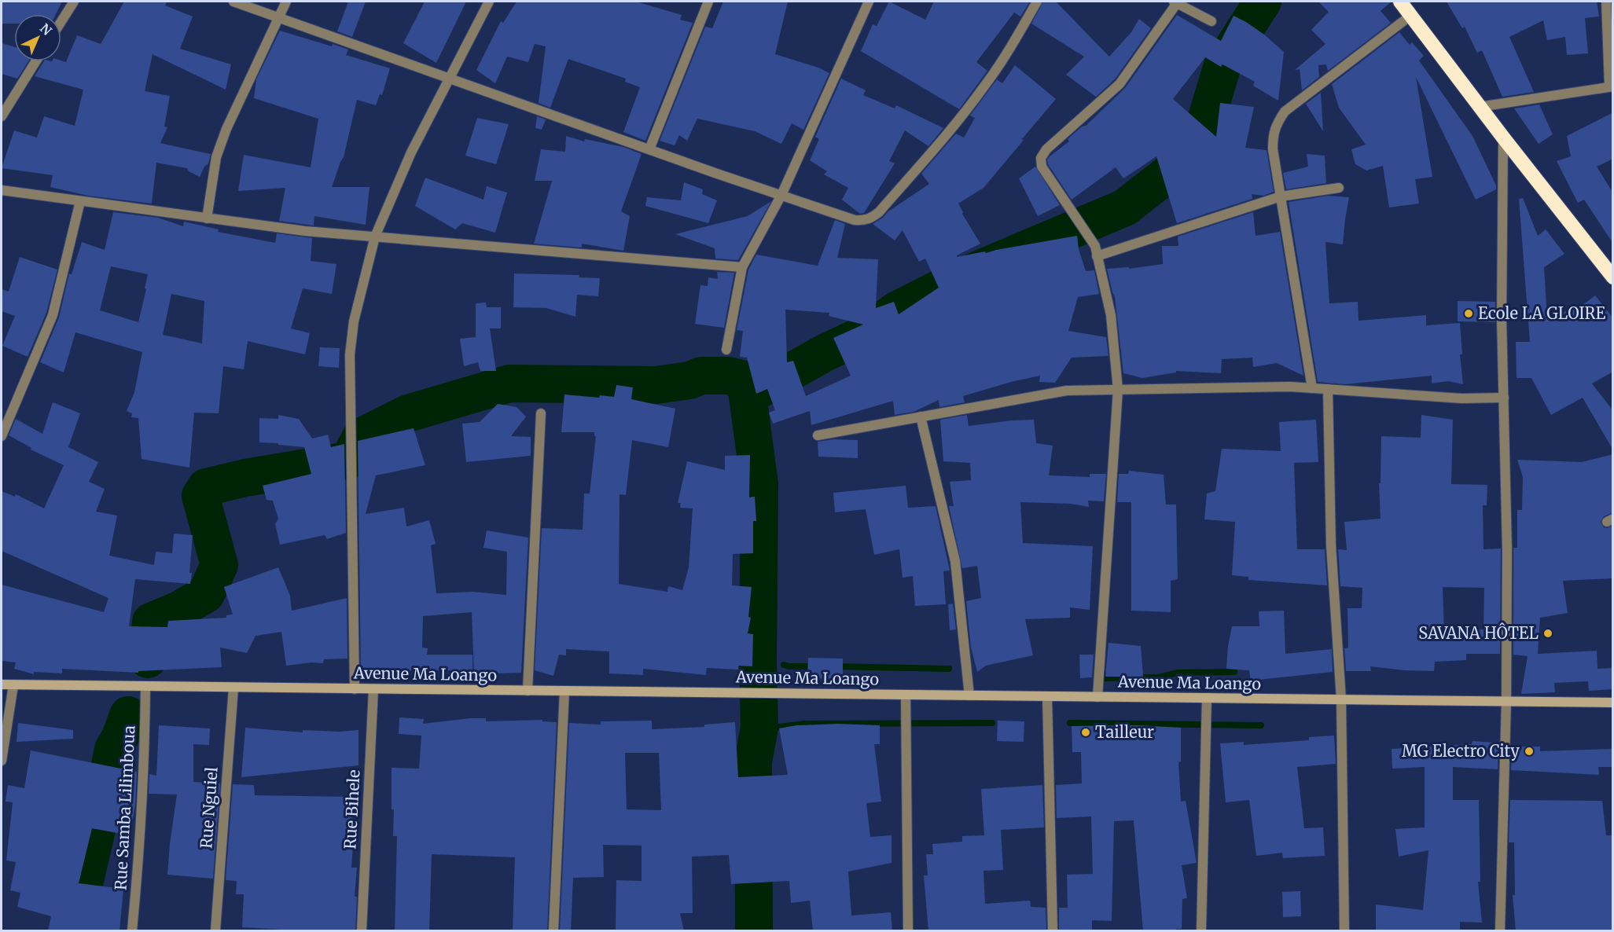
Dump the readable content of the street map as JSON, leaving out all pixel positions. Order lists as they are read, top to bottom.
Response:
{
  "streets": {
    "main road": ["Avenue Ma Loango"],
    "street": ["Rue Samba Lilimboua", "Rue Nguiel", "Rue Bihele"]
  },
  "crossings": [
    ["Avenue Ma Loango", "Rue Samba Lilimboua"],
    ["Avenue Ma Loango", "Rue Nguiel"],
    ["Avenue Ma Loango", "Rue Bihele"]
  ],
  "places": [
    "Ecole LA GLOIRE",
    "SAVANA HÔTEL",
    "Tailleur",
    "MG Electro City"
  ],
  "north": "top right"
}
